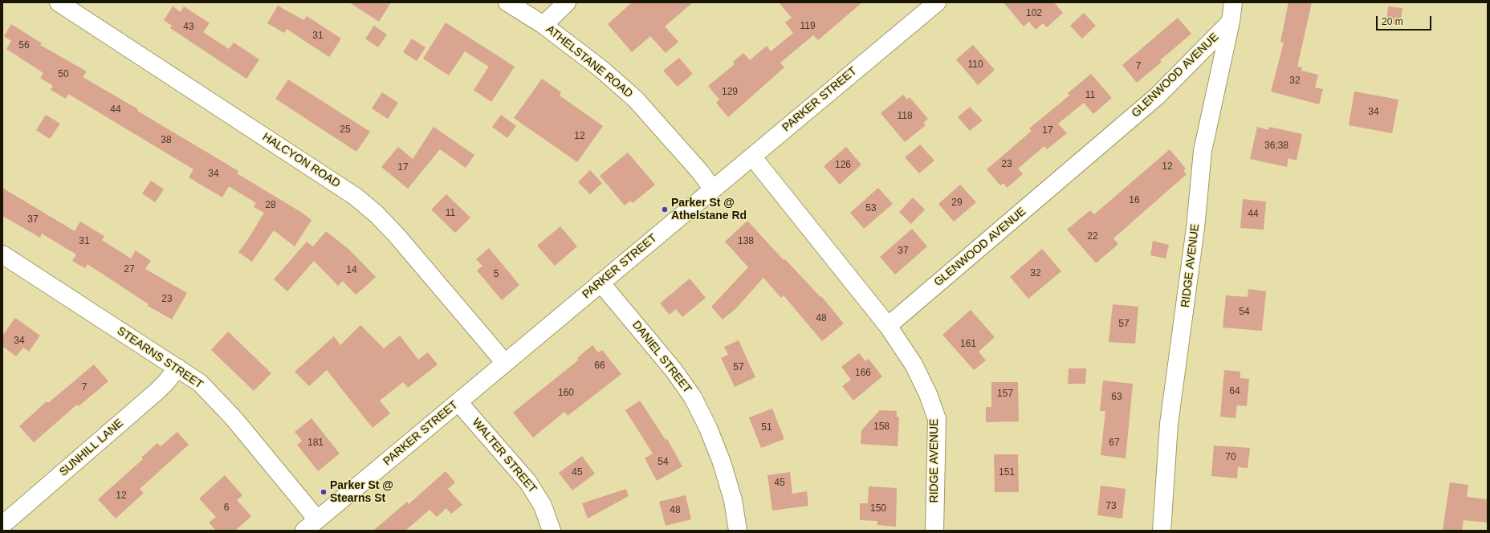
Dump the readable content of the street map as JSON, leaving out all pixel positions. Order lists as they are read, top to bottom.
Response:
{
  "streets": {
    "street": [
      "ATHELSTANE ROAD",
      "GLENWOOD AVENUE",
      "PARKER STREET",
      "HALCYON ROAD",
      "RIDGE AVENUE",
      "DANIEL STREET",
      "STEARNS STREET",
      "SUNHILL LANE",
      "WALTER STREET"
    ]
  },
  "crossings": [
    ["ATHELSTANE ROAD", "PARKER STREET"],
    ["GLENWOOD AVENUE", "RIDGE AVENUE"],
    ["PARKER STREET", "HALCYON ROAD"],
    ["PARKER STREET", "DANIEL STREET"],
    ["PARKER STREET", "STEARNS STREET"],
    ["PARKER STREET", "WALTER STREET"],
    ["STEARNS STREET", "SUNHILL LANE"]
  ],
  "places": ["Parker St @ Athelstane Rd", "Parker St @ Stearns St"],
  "house_numbers": [
    "102",
    "119",
    "43",
    "31",
    "56",
    "110",
    "7",
    "50",
    "32",
    "129",
    "11",
    "44",
    "34",
    "118",
    "25",
    "17",
    "12",
    "38",
    "36;38",
    "23",
    "126",
    "12",
    "17",
    "34",
    "16",
    "29",
    "28",
    "53",
    "11",
    "44",
    "37",
    "22",
    "31",
    "138",
    "37",
    "27",
    "14",
    "32",
    "5",
    "23",
    "54",
    "48",
    "57",
    "34",
    "161",
    "66",
    "57",
    "166",
    "7",
    "64",
    "160",
    "157",
    "63",
    "158",
    "51",
    "181",
    "67",
    "70",
    "54",
    "45",
    "151",
    "45",
    "12",
    "73",
    "6",
    "150",
    "48"
  ],
  "scale_bar": "20 m"
}
